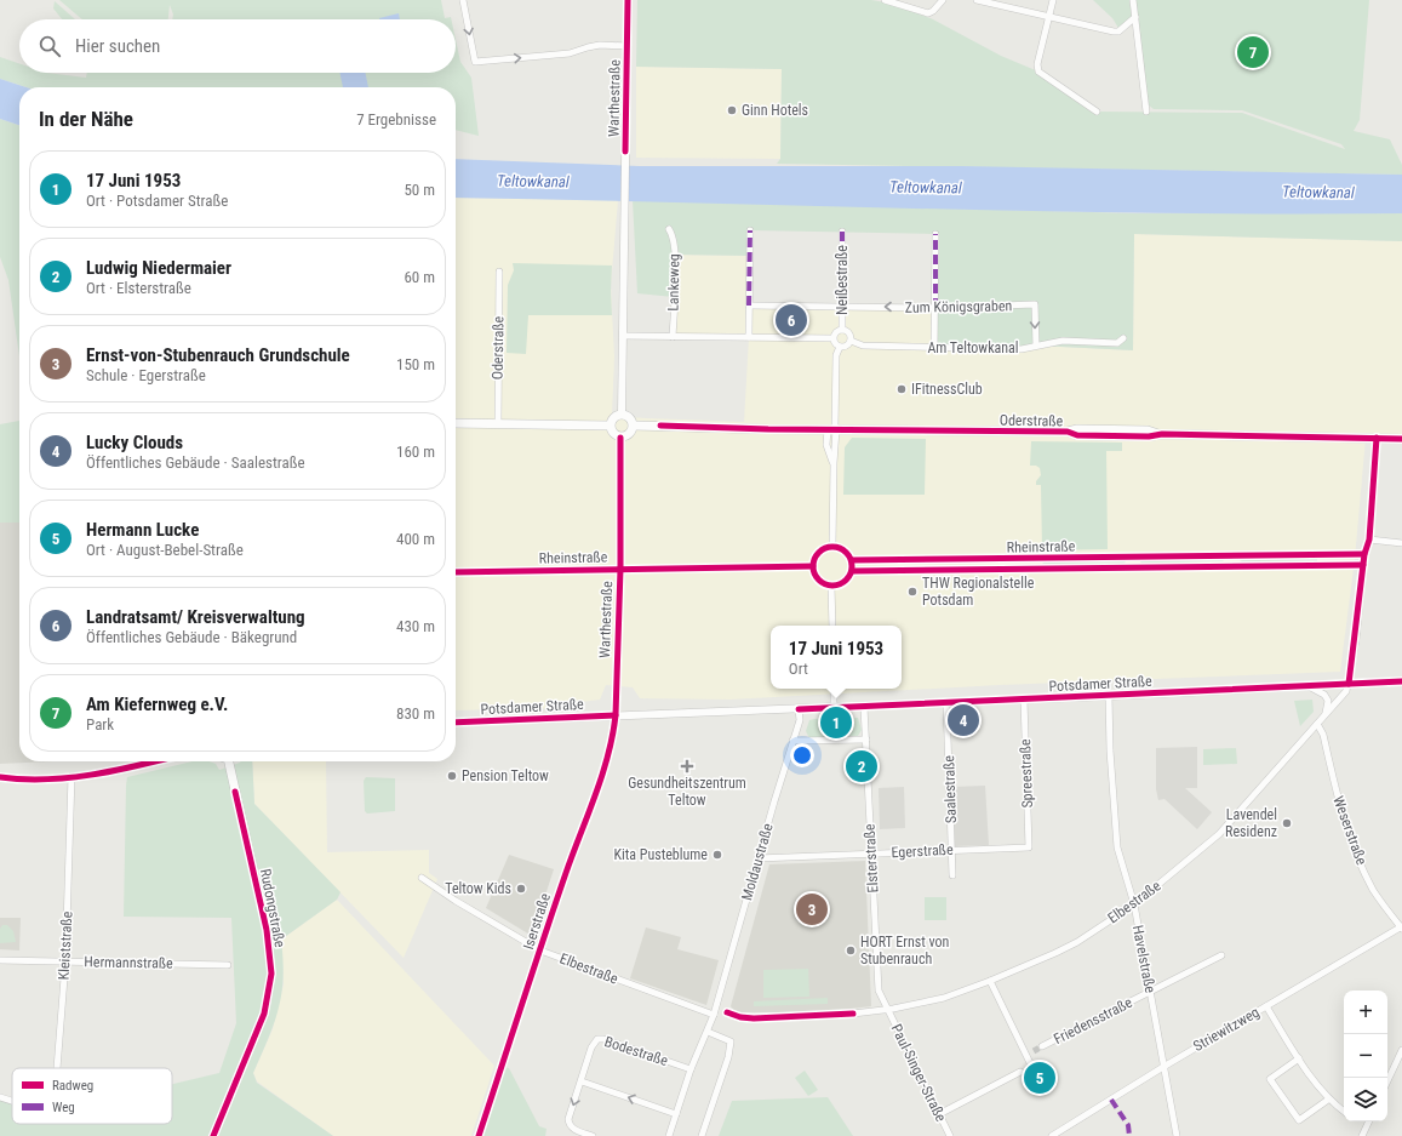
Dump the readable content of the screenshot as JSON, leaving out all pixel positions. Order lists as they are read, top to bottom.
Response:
{
  "streets": {
    "main road": ["Oderstraße", "Rudongstraße"],
    "street": [
      "Warthestraße",
      "Neißestraße",
      "Lankeweg",
      "Zum Königsgraben",
      "Am Teltowkanal",
      "Rheinstraße",
      "Potsdamer Straße",
      "Spreestraße",
      "Saalestraße",
      "Weserstraße",
      "Egerstraße",
      "Elsterstraße",
      "Moldaustraße",
      "Elbestraße",
      "Iserstraße",
      "Kleiststraße",
      "Havelstraße",
      "Hermannstraße",
      "Friedensstraße",
      "Striewitzweg",
      "Bodestraße",
      "Paul-Singer-Straße"
    ]
  },
  "crossings": [
    ["Warthestraße", "Oderstraße"],
    ["Warthestraße", "Rheinstraße"],
    ["Warthestraße", "Potsdamer Straße"],
    ["Warthestraße", "Iserstraße"],
    ["Neißestraße", "Zum Königsgraben"],
    ["Neißestraße", "Am Teltowkanal"],
    ["Zum Königsgraben", "Am Teltowkanal"],
    ["Potsdamer Straße", "Spreestraße"],
    ["Potsdamer Straße", "Saalestraße"],
    ["Potsdamer Straße", "Elsterstraße"],
    ["Potsdamer Straße", "Moldaustraße"],
    ["Potsdamer Straße", "Elbestraße"],
    ["Potsdamer Straße", "Iserstraße"],
    ["Potsdamer Straße", "Havelstraße"],
    ["Spreestraße", "Egerstraße"],
    ["Saalestraße", "Egerstraße"],
    ["Weserstraße", "Elbestraße"],
    ["Weserstraße", "Striewitzweg"],
    ["Egerstraße", "Elsterstraße"],
    ["Egerstraße", "Moldaustraße"],
    ["Elsterstraße", "Elbestraße"],
    ["Elsterstraße", "Paul-Singer-Straße"],
    ["Moldaustraße", "Elbestraße"],
    ["Elbestraße", "Iserstraße"],
    ["Elbestraße", "Havelstraße"],
    ["Elbestraße", "Paul-Singer-Straße"],
    ["Kleiststraße", "Hermannstraße"],
    ["Havelstraße", "Friedensstraße"],
    ["Havelstraße", "Striewitzweg"]
  ],
  "water": ["Teltowkanal"],
  "places": {
    "other": [
      "Ginn Hotels",
      "IFitnessClub",
      "THW Regionalstelle Potsdam",
      "Pension Teltow",
      "Lavendel Residenz",
      "Kita Pusteblume",
      "Teltow Kids",
      "HORT Ernst von Stubenrauch"
    ],
    "health": ["Gesundheitszentrum Teltow"]
  },
  "legend": ["Radweg", "Weg"],
  "page": {
    "search": "Hier suchen",
    "pins": [
      "7",
      "6",
      "4",
      "1",
      "2",
      "3",
      "5"
    ],
    "heading": ["In der Nähe", "7 Ergebnisse"],
    "list": [
      {
        "mark": "1",
        "name": "17 Juni 1953",
        "note": "Ort · Potsdamer Straße",
        "value": "50 m"
      },
      {
        "mark": "2",
        "name": "Ludwig Niedermaier",
        "note": "Ort · Elsterstraße",
        "value": "60 m"
      },
      {
        "mark": "3",
        "name": "Ernst-von-Stubenrauch Grundschule",
        "note": "Schule · Egerstraße",
        "value": "150 m"
      },
      {
        "mark": "4",
        "name": "Lucky Clouds",
        "note": "Öffentliches Gebäude · Saalestraße",
        "value": "160 m"
      },
      {
        "mark": "5",
        "name": "Hermann Lucke",
        "note": "Ort · August-Bebel-Straße",
        "value": "400 m"
      },
      {
        "mark": "6",
        "name": "Landratsamt/ Kreisverwaltung",
        "note": "Öffentliches Gebäude · Bäkegrund",
        "value": "430 m"
      },
      {
        "mark": "7",
        "name": "Am Kiefernweg e.V.",
        "note": "Park",
        "value": "830 m"
      }
    ],
    "popup": ["17 Juni 1953", "Ort"],
    "map_buttons": ["+", "−"]
  }
}
